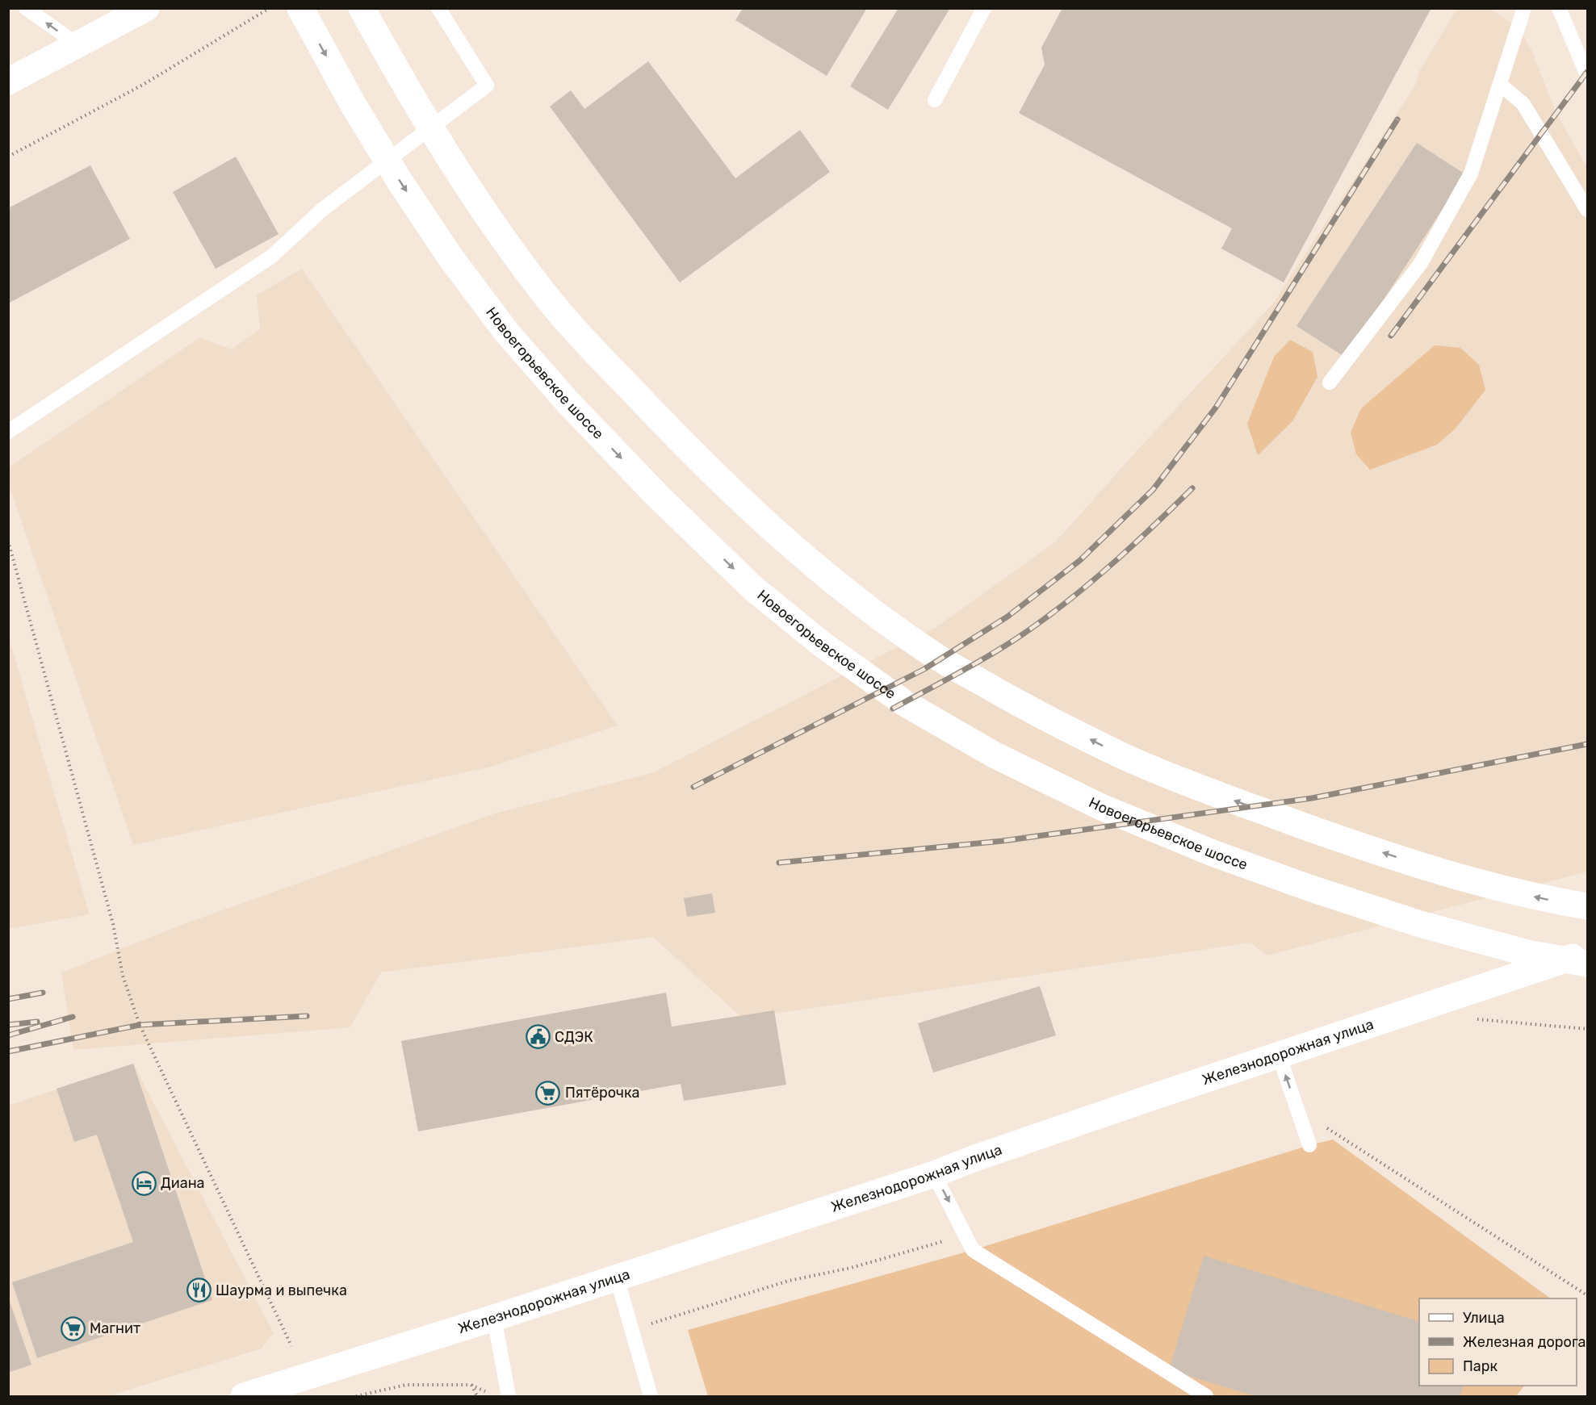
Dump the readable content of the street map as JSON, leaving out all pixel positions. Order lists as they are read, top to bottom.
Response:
{
  "streets": {
    "main road": ["Новоегорьевское шоссе", "Железнодорожная улица"]
  },
  "places": {
    "public building": ["СДЭК"],
    "supermarket": ["Пятёрочка", "Магнит"],
    "hotel": ["Диана"],
    "restaurant": ["Шаурма и выпечка"]
  },
  "legend": ["Улица", "Железная дорога", "Парк"]
}
